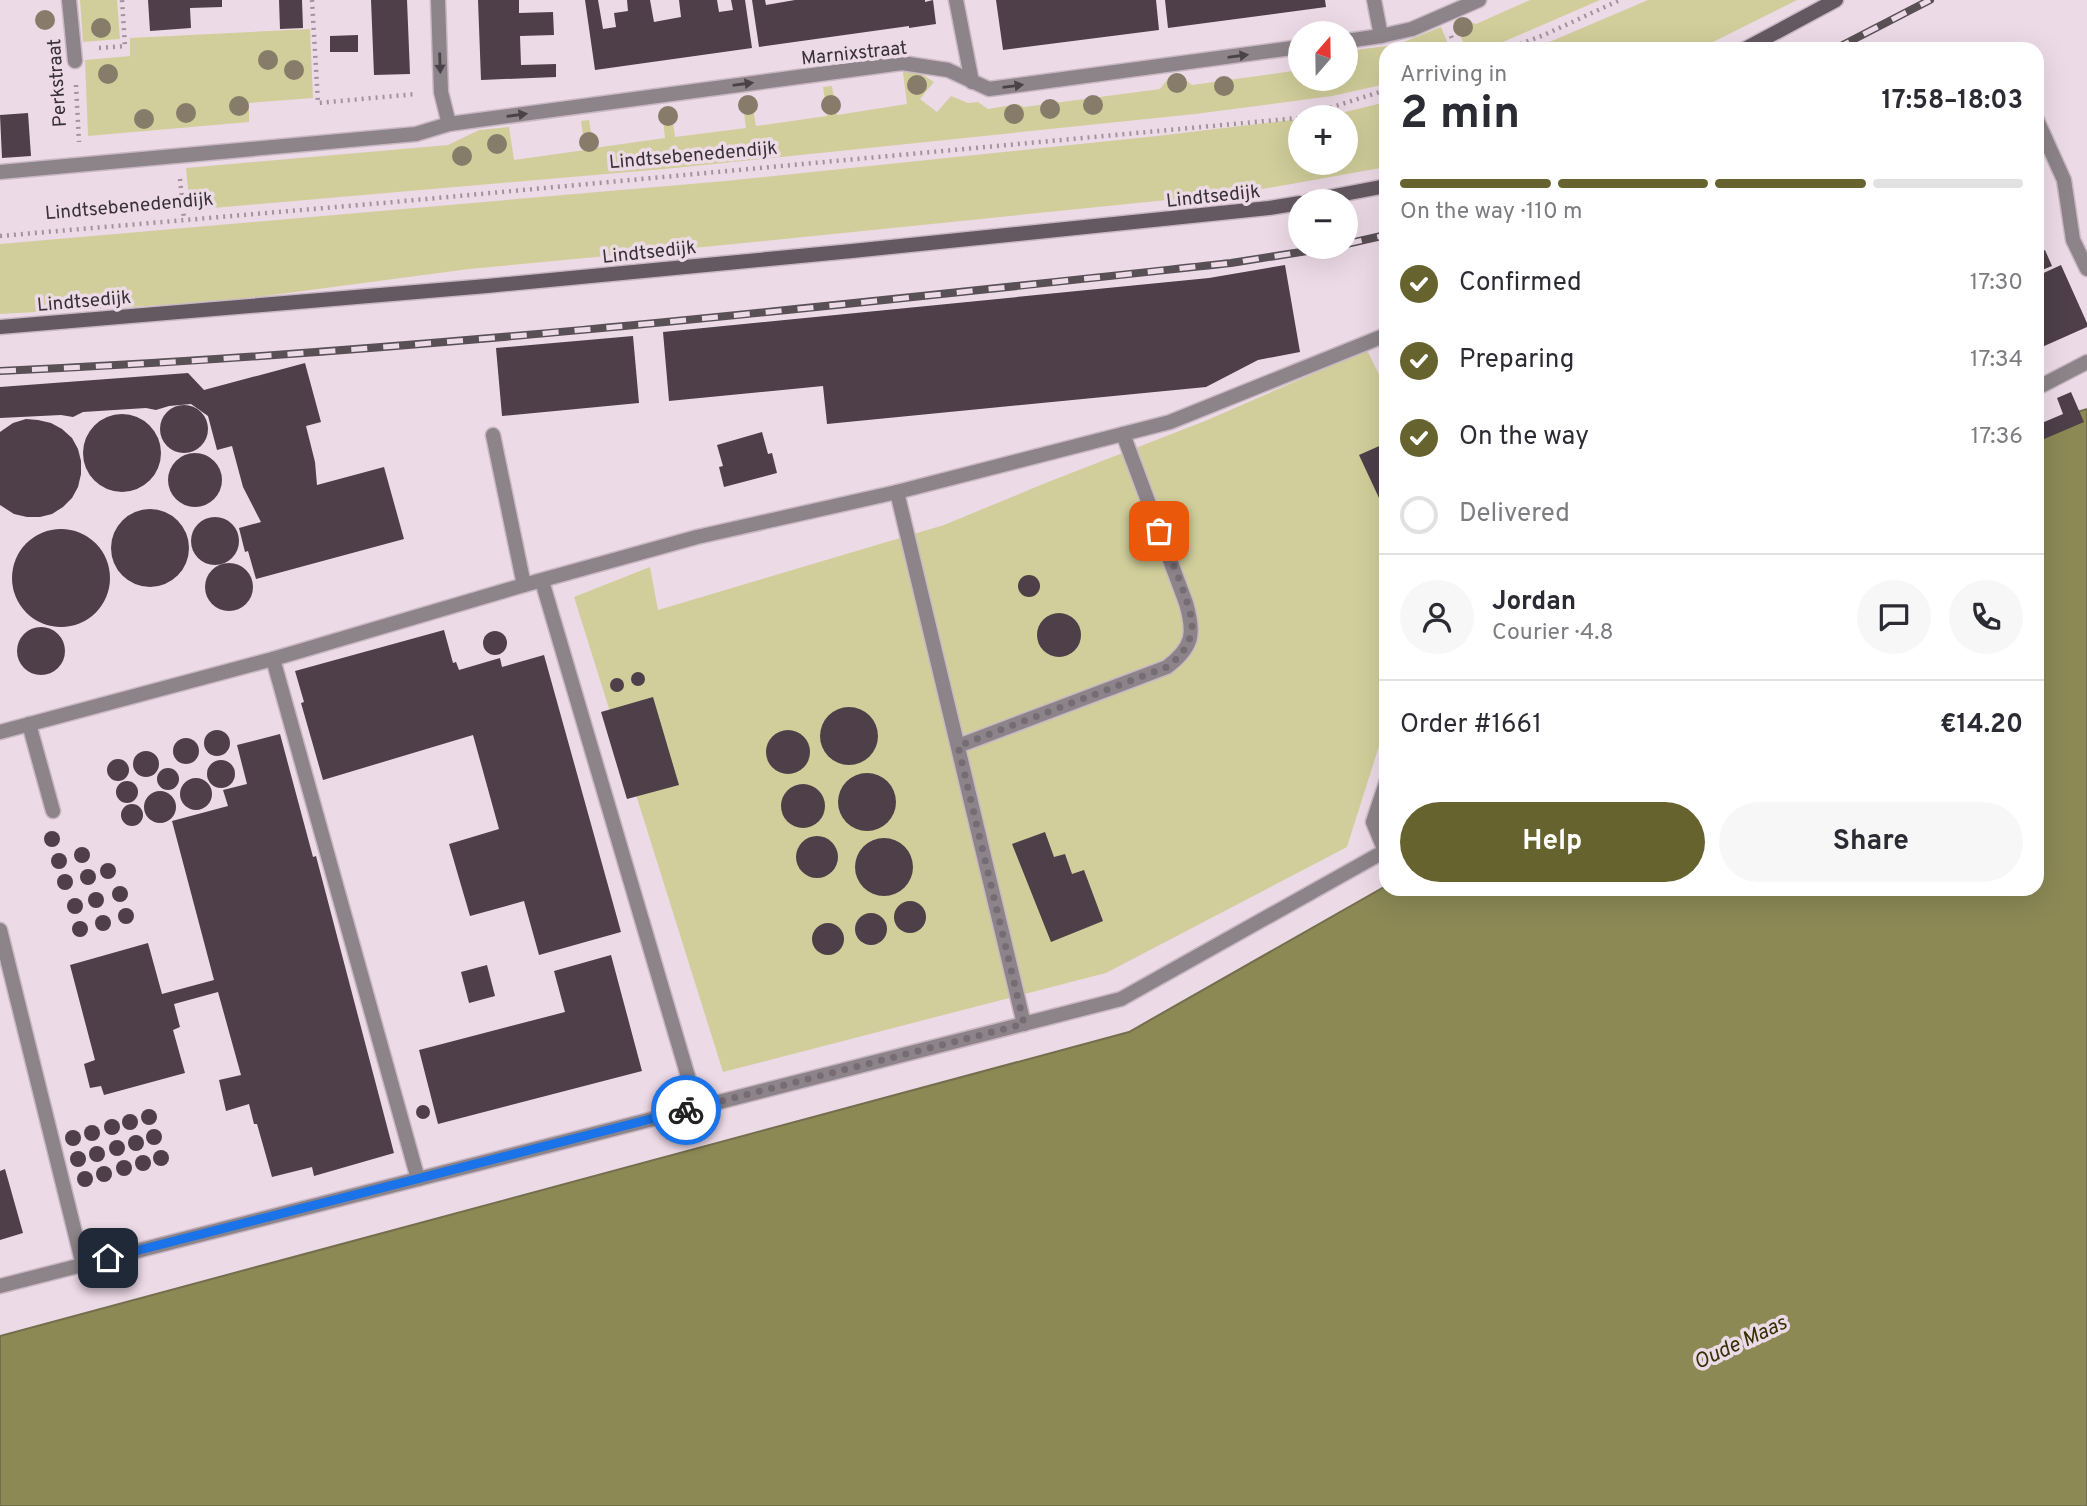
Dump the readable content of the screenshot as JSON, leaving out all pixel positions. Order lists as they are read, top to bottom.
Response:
{
  "streets": {
    "main road": ["Lindtsedijk"],
    "street": ["Marnixstraat", "Perkstraat"],
    "path": ["Lindtsebenedendijk"]
  },
  "one_way": ["Marnixstraat"],
  "water": ["Oude Maas"],
  "north": "top",
  "page": {
    "map_buttons": ["+", "−"],
    "heading": ["2 min", "Arriving in", "17:58–18:03"],
    "panel": [
      "Jordan",
      "Courier · 4.8",
      "Order #1661",
      "€14.20"
    ],
    "bar": "On the way · 110 m",
    "list": [
      ["Confirmed", "17:30"],
      ["Preparing", "17:34"],
      ["On the way", "17:36"],
      "Delivered"
    ],
    "buttons": ["Help", "Share"]
  }
}
